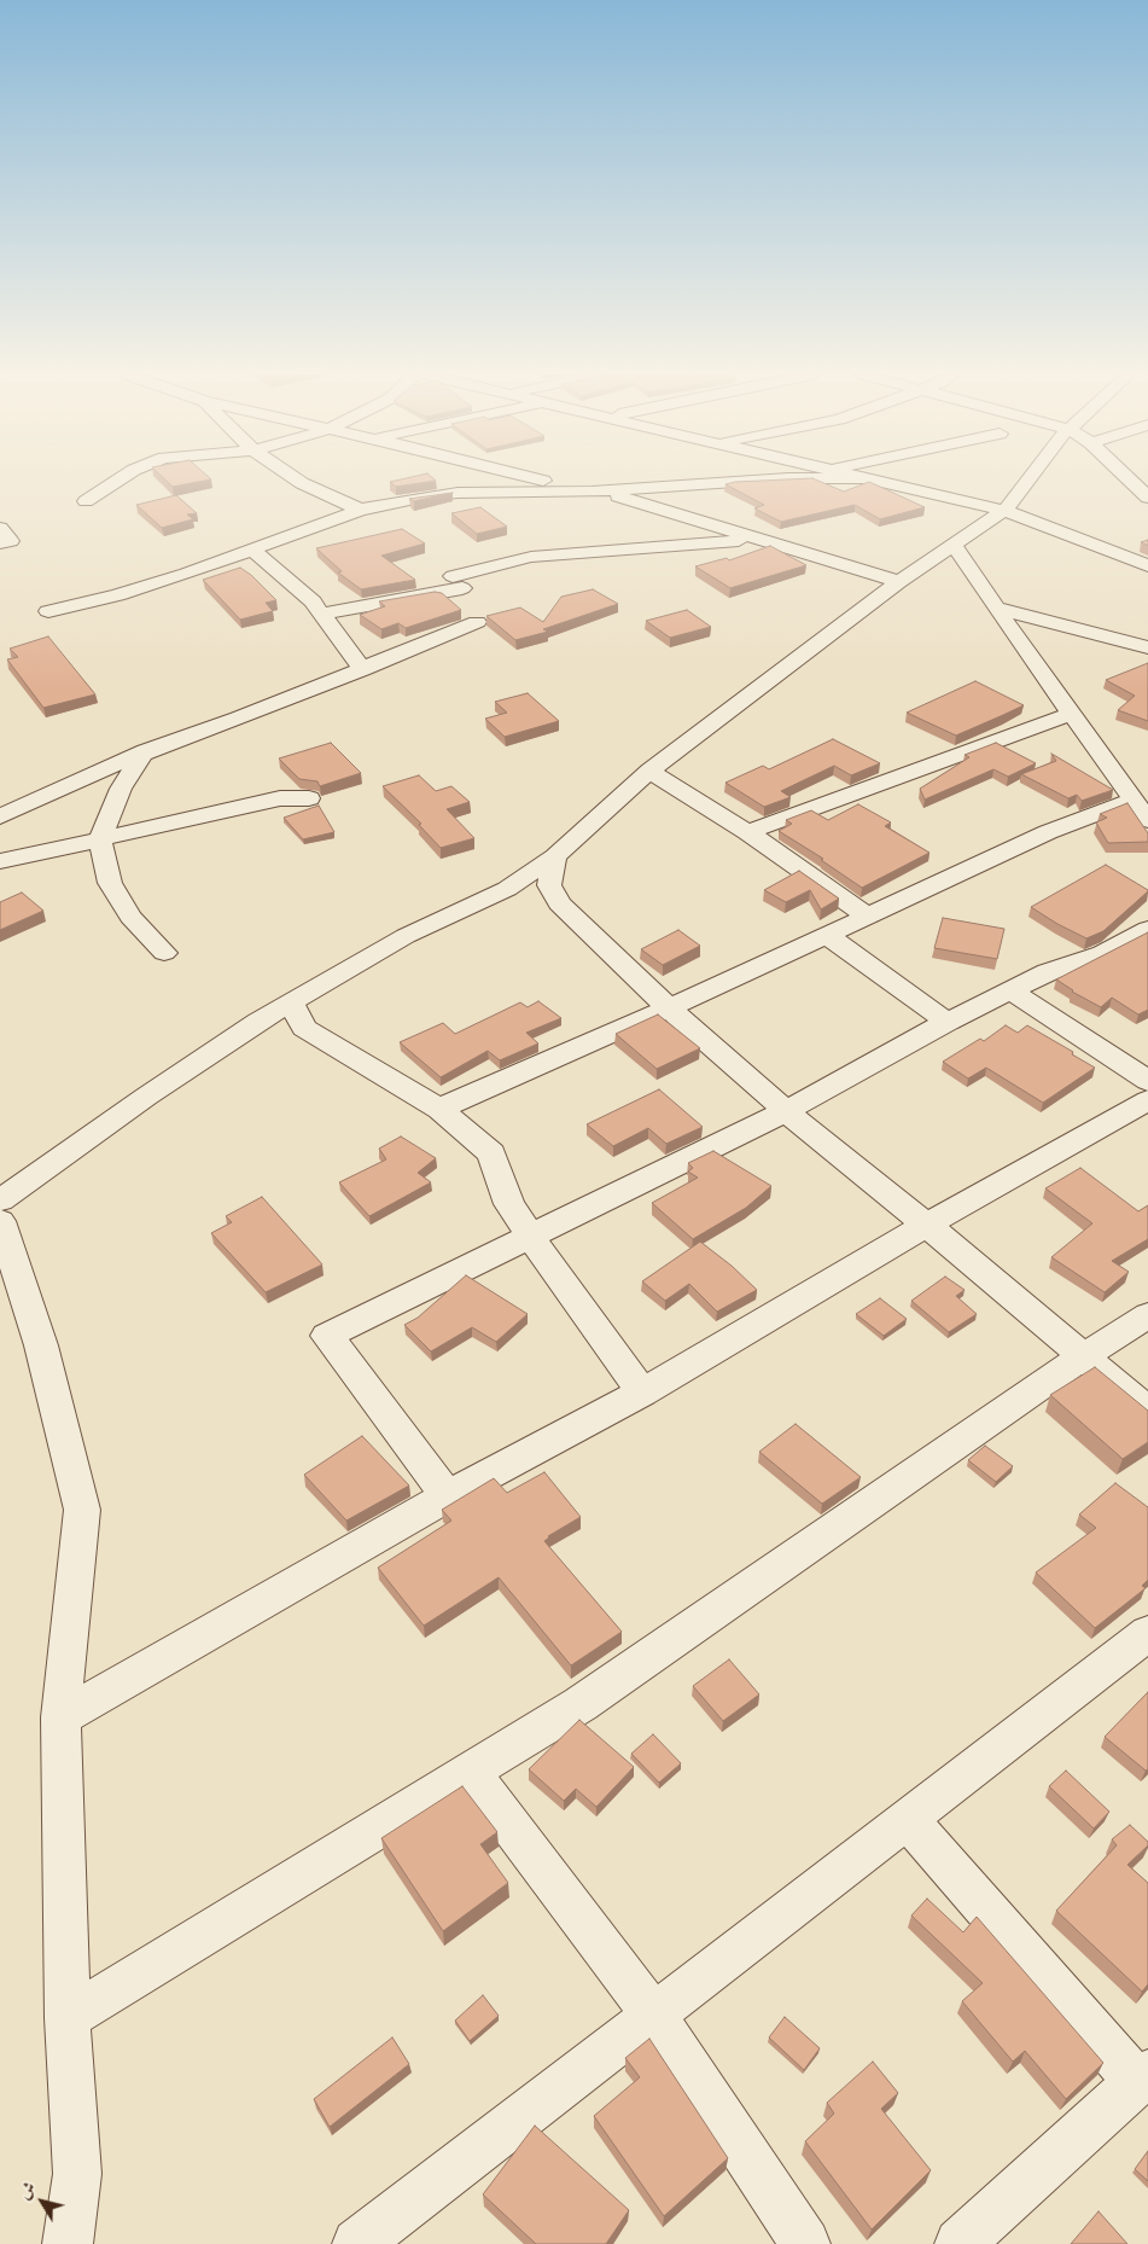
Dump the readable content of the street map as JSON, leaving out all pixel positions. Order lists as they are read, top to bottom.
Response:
{
  "north": "top left"
}
